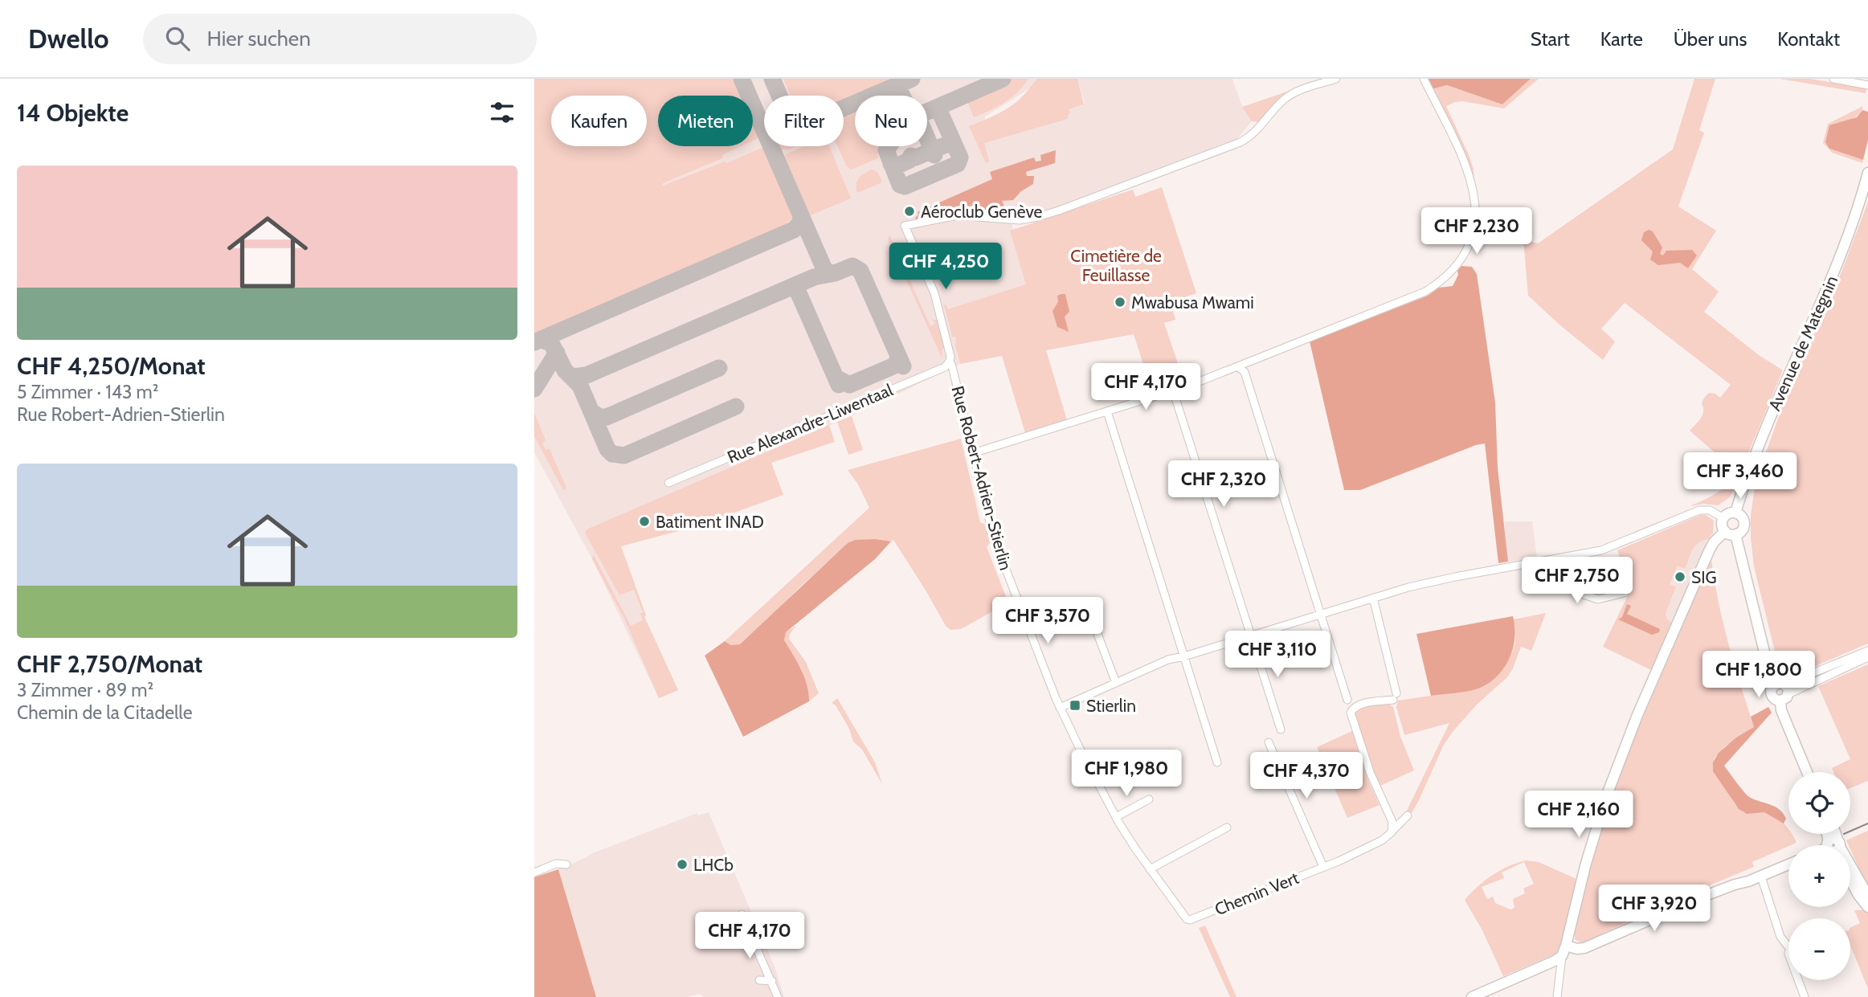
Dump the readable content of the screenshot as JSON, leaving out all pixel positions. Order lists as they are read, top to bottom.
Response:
{
  "streets": {
    "main road": ["Avenue de Mategnin"],
    "street": ["Rue Alexandre-Liwentaal", "Rue Robert-Adrien-Stierlin", "Chemin Vert"]
  },
  "crossings": [
    ["Rue Alexandre-Liwentaal", "Rue Robert-Adrien-Stierlin"],
    ["Rue Robert-Adrien-Stierlin", "Chemin Vert"]
  ],
  "parks": ["Cimetière de Feuillasse"],
  "places": {
    "other": [
      "Aéroclub Genève",
      "Mwabusa Mwami",
      "Batiment INAD",
      "SIG",
      "LHCb"
    ],
    "transit": ["Stierlin"]
  },
  "page": {
    "header": "Dwello",
    "search": "Hier suchen",
    "nav": [
      "Start",
      "Karte",
      "Über uns",
      "Kontakt"
    ],
    "heading": "14 Objekte",
    "chip": [
      "Kaufen",
      "Mieten",
      "Filter",
      "Neu"
    ],
    "list": [
      {
        "name": "CHF 4,250/Monat",
        "note": "5 Zimmer · 143 m² · Rue Robert-Adrien-Stierlin"
      },
      {
        "name": "CHF 2,750/Monat",
        "note": "3 Zimmer · 89 m² · Chemin de la Citadelle"
      }
    ],
    "price": [
      "CHF 2,230",
      "CHF 4,250",
      "CHF 4,170",
      "CHF 3,460",
      "CHF 2,320",
      "CHF 2,750",
      "CHF 3,570",
      "CHF 3,110",
      "CHF 1,800",
      "CHF 1,980",
      "CHF 4,370",
      "CHF 2,160",
      "CHF 3,920",
      "CHF 4,170"
    ],
    "map_buttons": ["+", "−"]
  }
}
